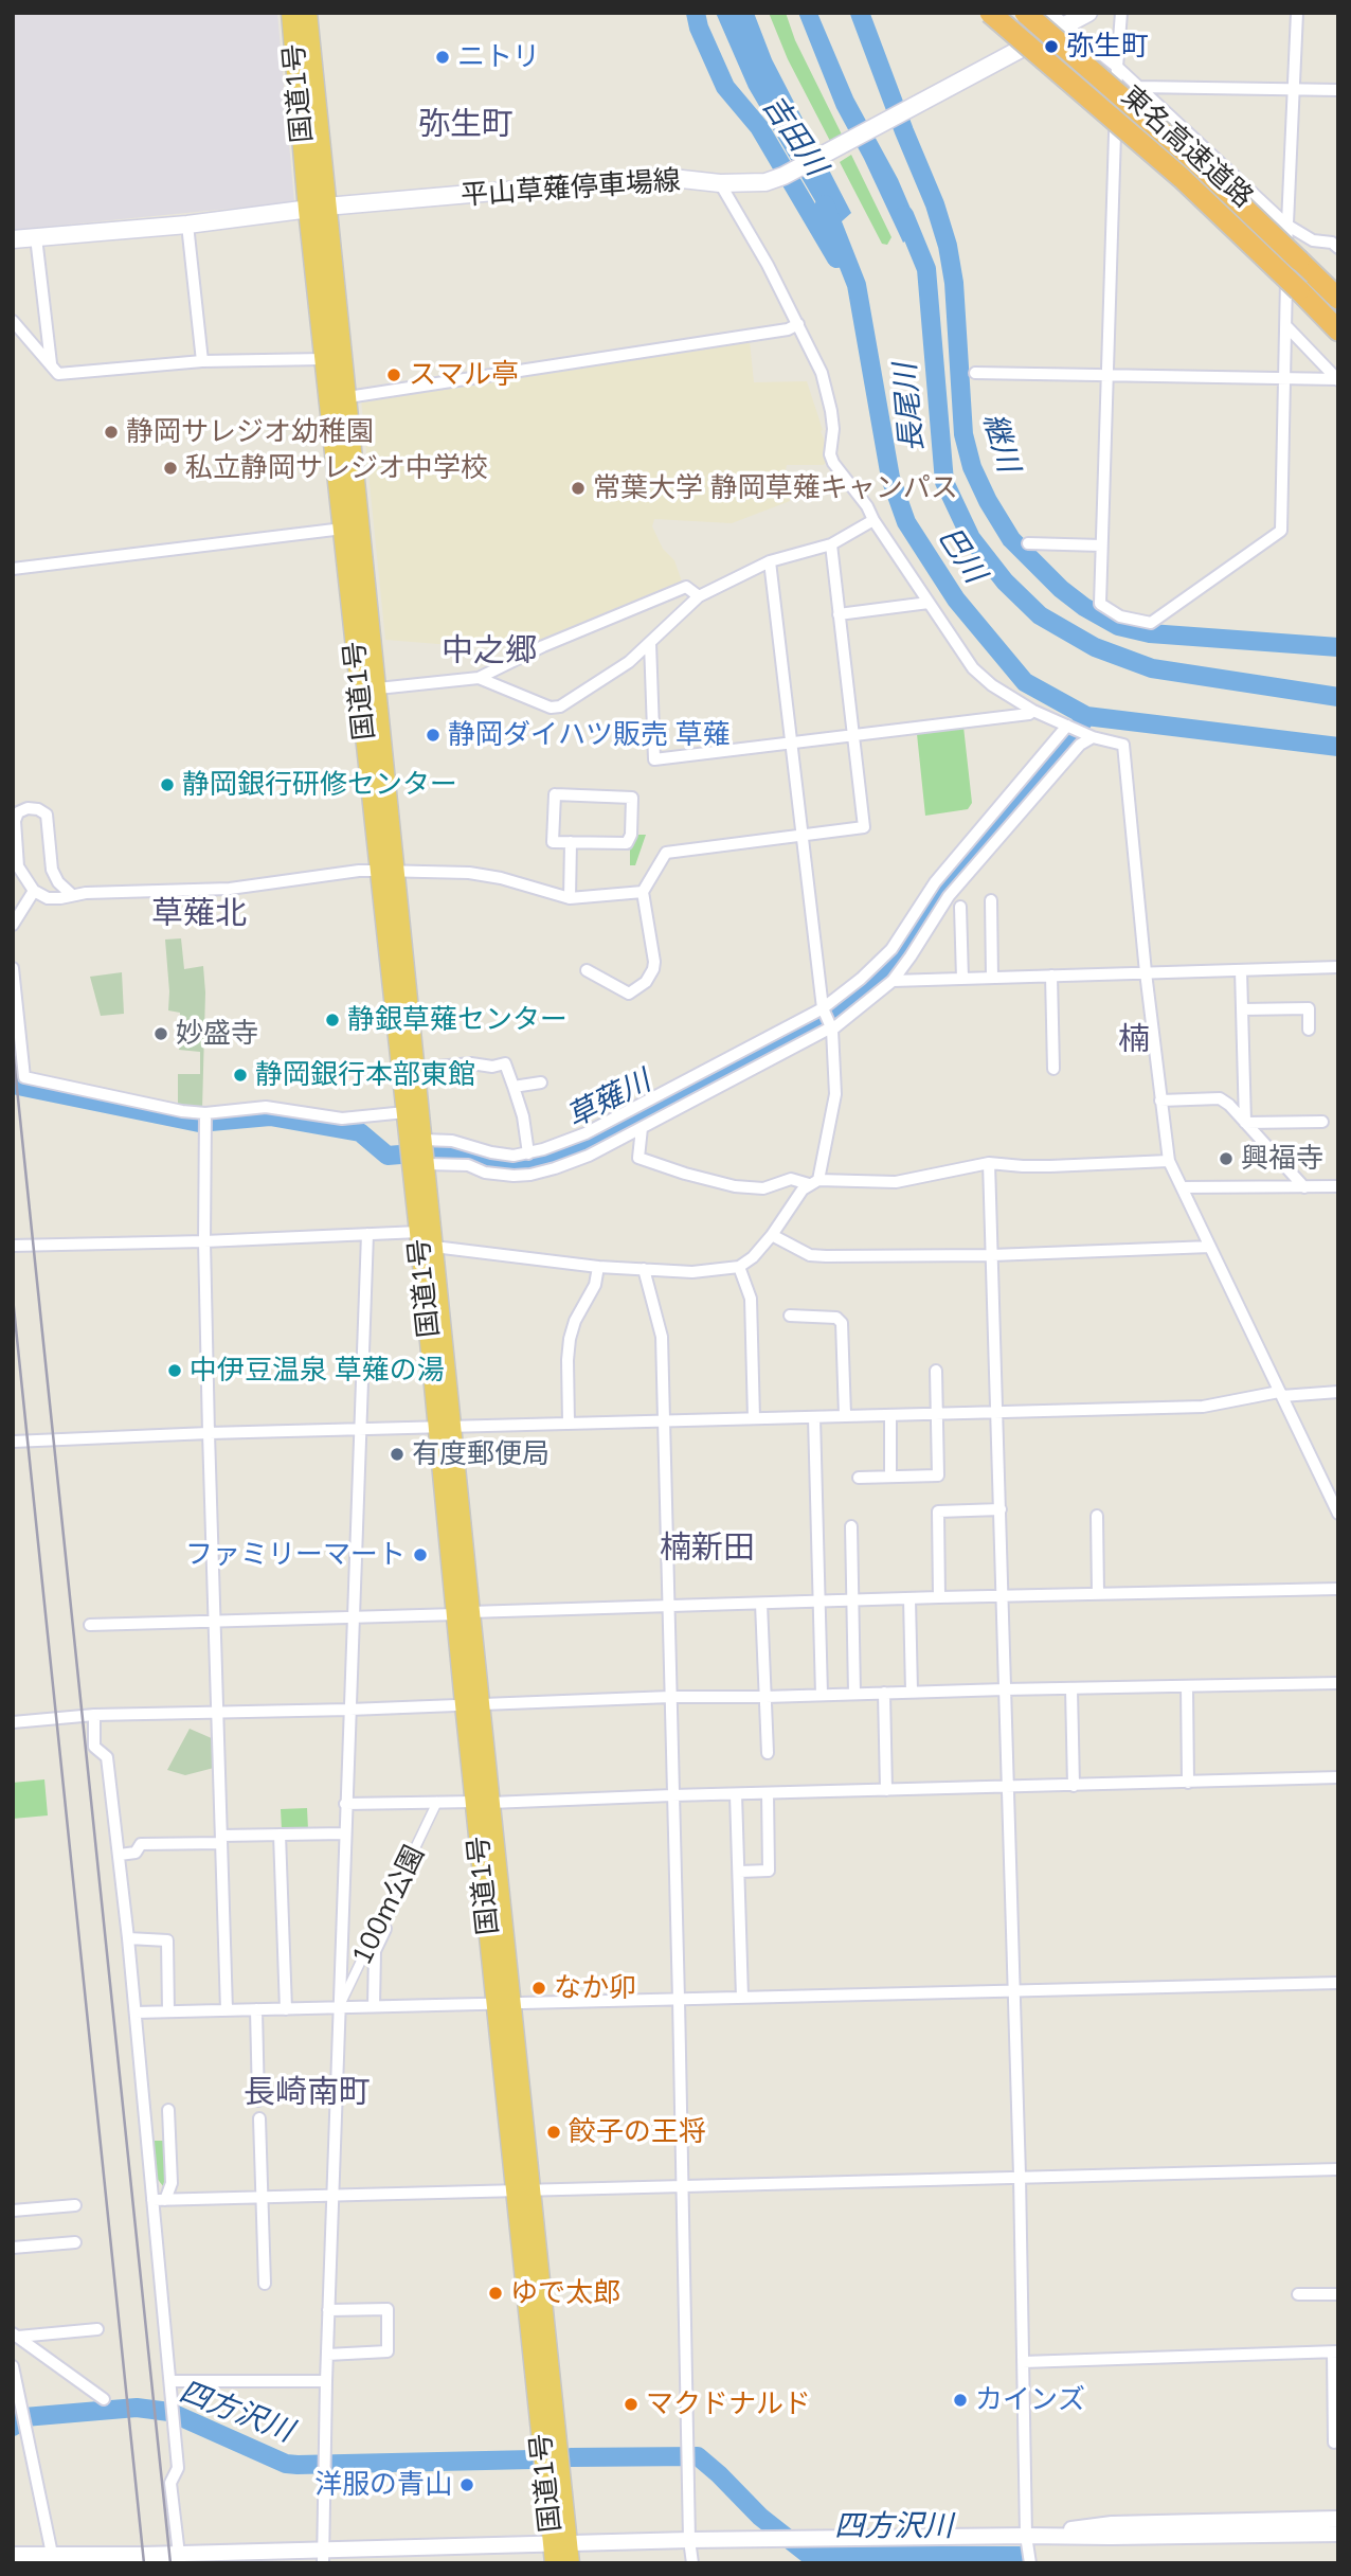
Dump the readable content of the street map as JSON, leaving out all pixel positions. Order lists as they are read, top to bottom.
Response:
{
  "streets": {
    "highway": ["国道1号", "東名高速道路"],
    "main road": ["平山草薙停車場線"],
    "street": ["100m公園"]
  },
  "crossings": [
    ["国道1号", "平山草薙停車場線"]
  ],
  "districts": [
    "弥生町",
    "中之郷",
    "草薙北",
    "楠",
    "楠新田",
    "長崎南町"
  ],
  "water": [
    "吉田川",
    "長尾川",
    "継川",
    "巴川",
    "草薙川",
    "四方沢川"
  ],
  "places": [
    "弥生町",
    "ニトリ",
    "スマル亭",
    "静岡サレジオ幼稚園",
    "私立静岡サレジオ中学校",
    "常葉大学 静岡草薙キャンパス",
    "静岡ダイハツ販売 草薙",
    "静岡銀行研修センター",
    "静銀草薙センター",
    "妙盛寺",
    "静岡銀行本部東館",
    "興福寺",
    "中伊豆温泉 草薙の湯",
    "有度郵便局",
    "ファミリーマート",
    "なか卯",
    "餃子の王将",
    "ゆで太郎",
    "カインズ",
    "マクドナルド",
    "洋服の青山"
  ]
}
